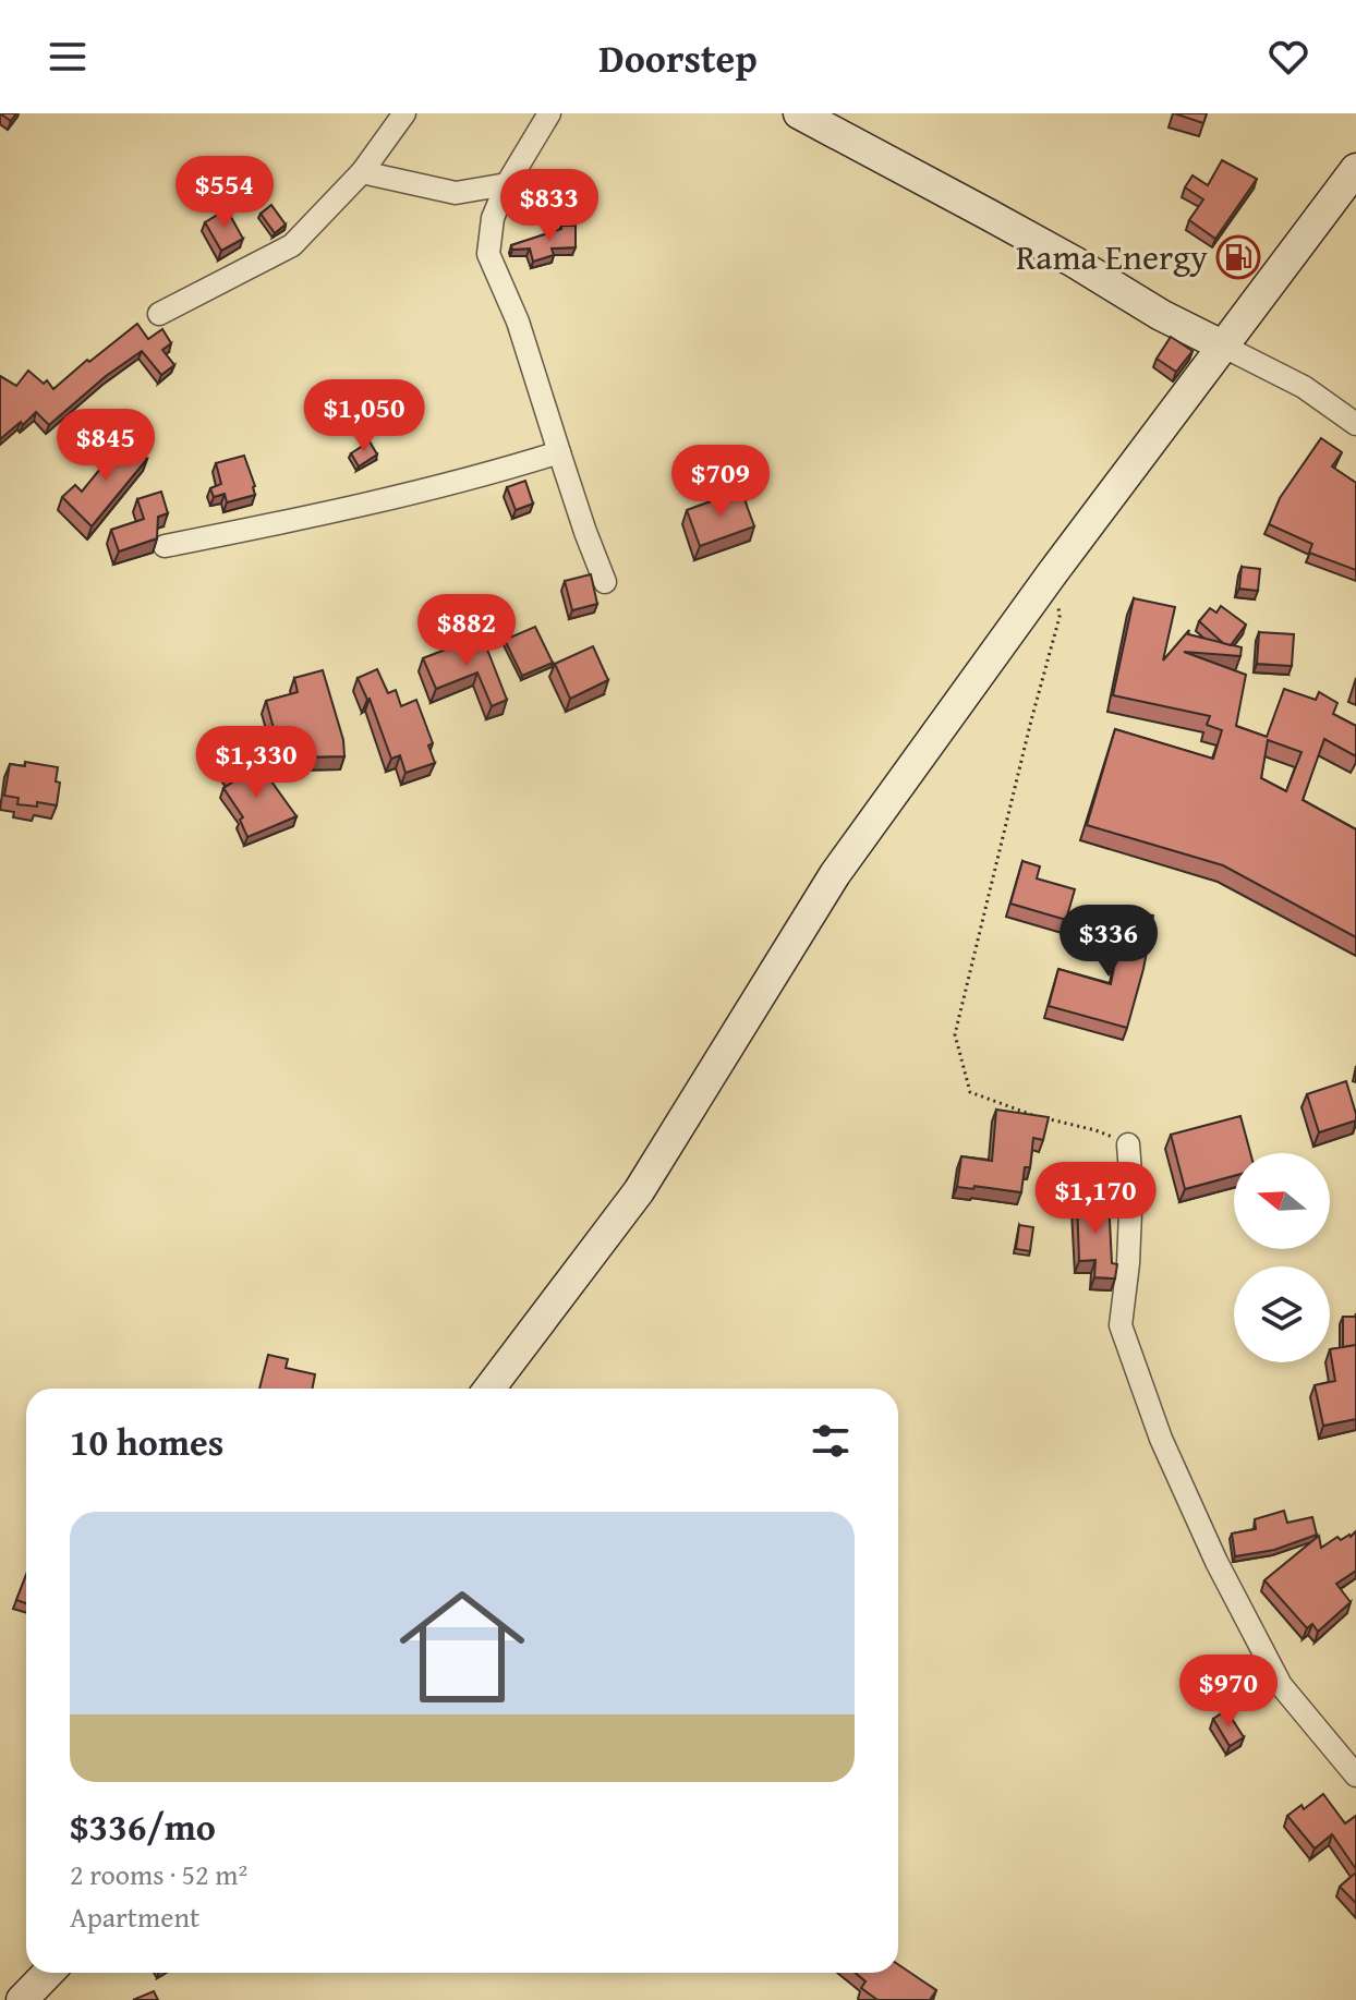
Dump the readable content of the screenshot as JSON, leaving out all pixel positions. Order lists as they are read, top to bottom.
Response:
{
  "places": {
    "fuel station": ["Rama Energy"]
  },
  "north": "left",
  "page": {
    "header": "Doorstep",
    "price": [
      "$554",
      "$833",
      "$1,050",
      "$845",
      "$709",
      "$882",
      "$1,330",
      "$336",
      "$1,170",
      "$970"
    ],
    "heading": "10 homes",
    "list": [
      {
        "name": "$336/mo",
        "note": "2 rooms · 52 m² · Apartment"
      }
    ]
  }
}
